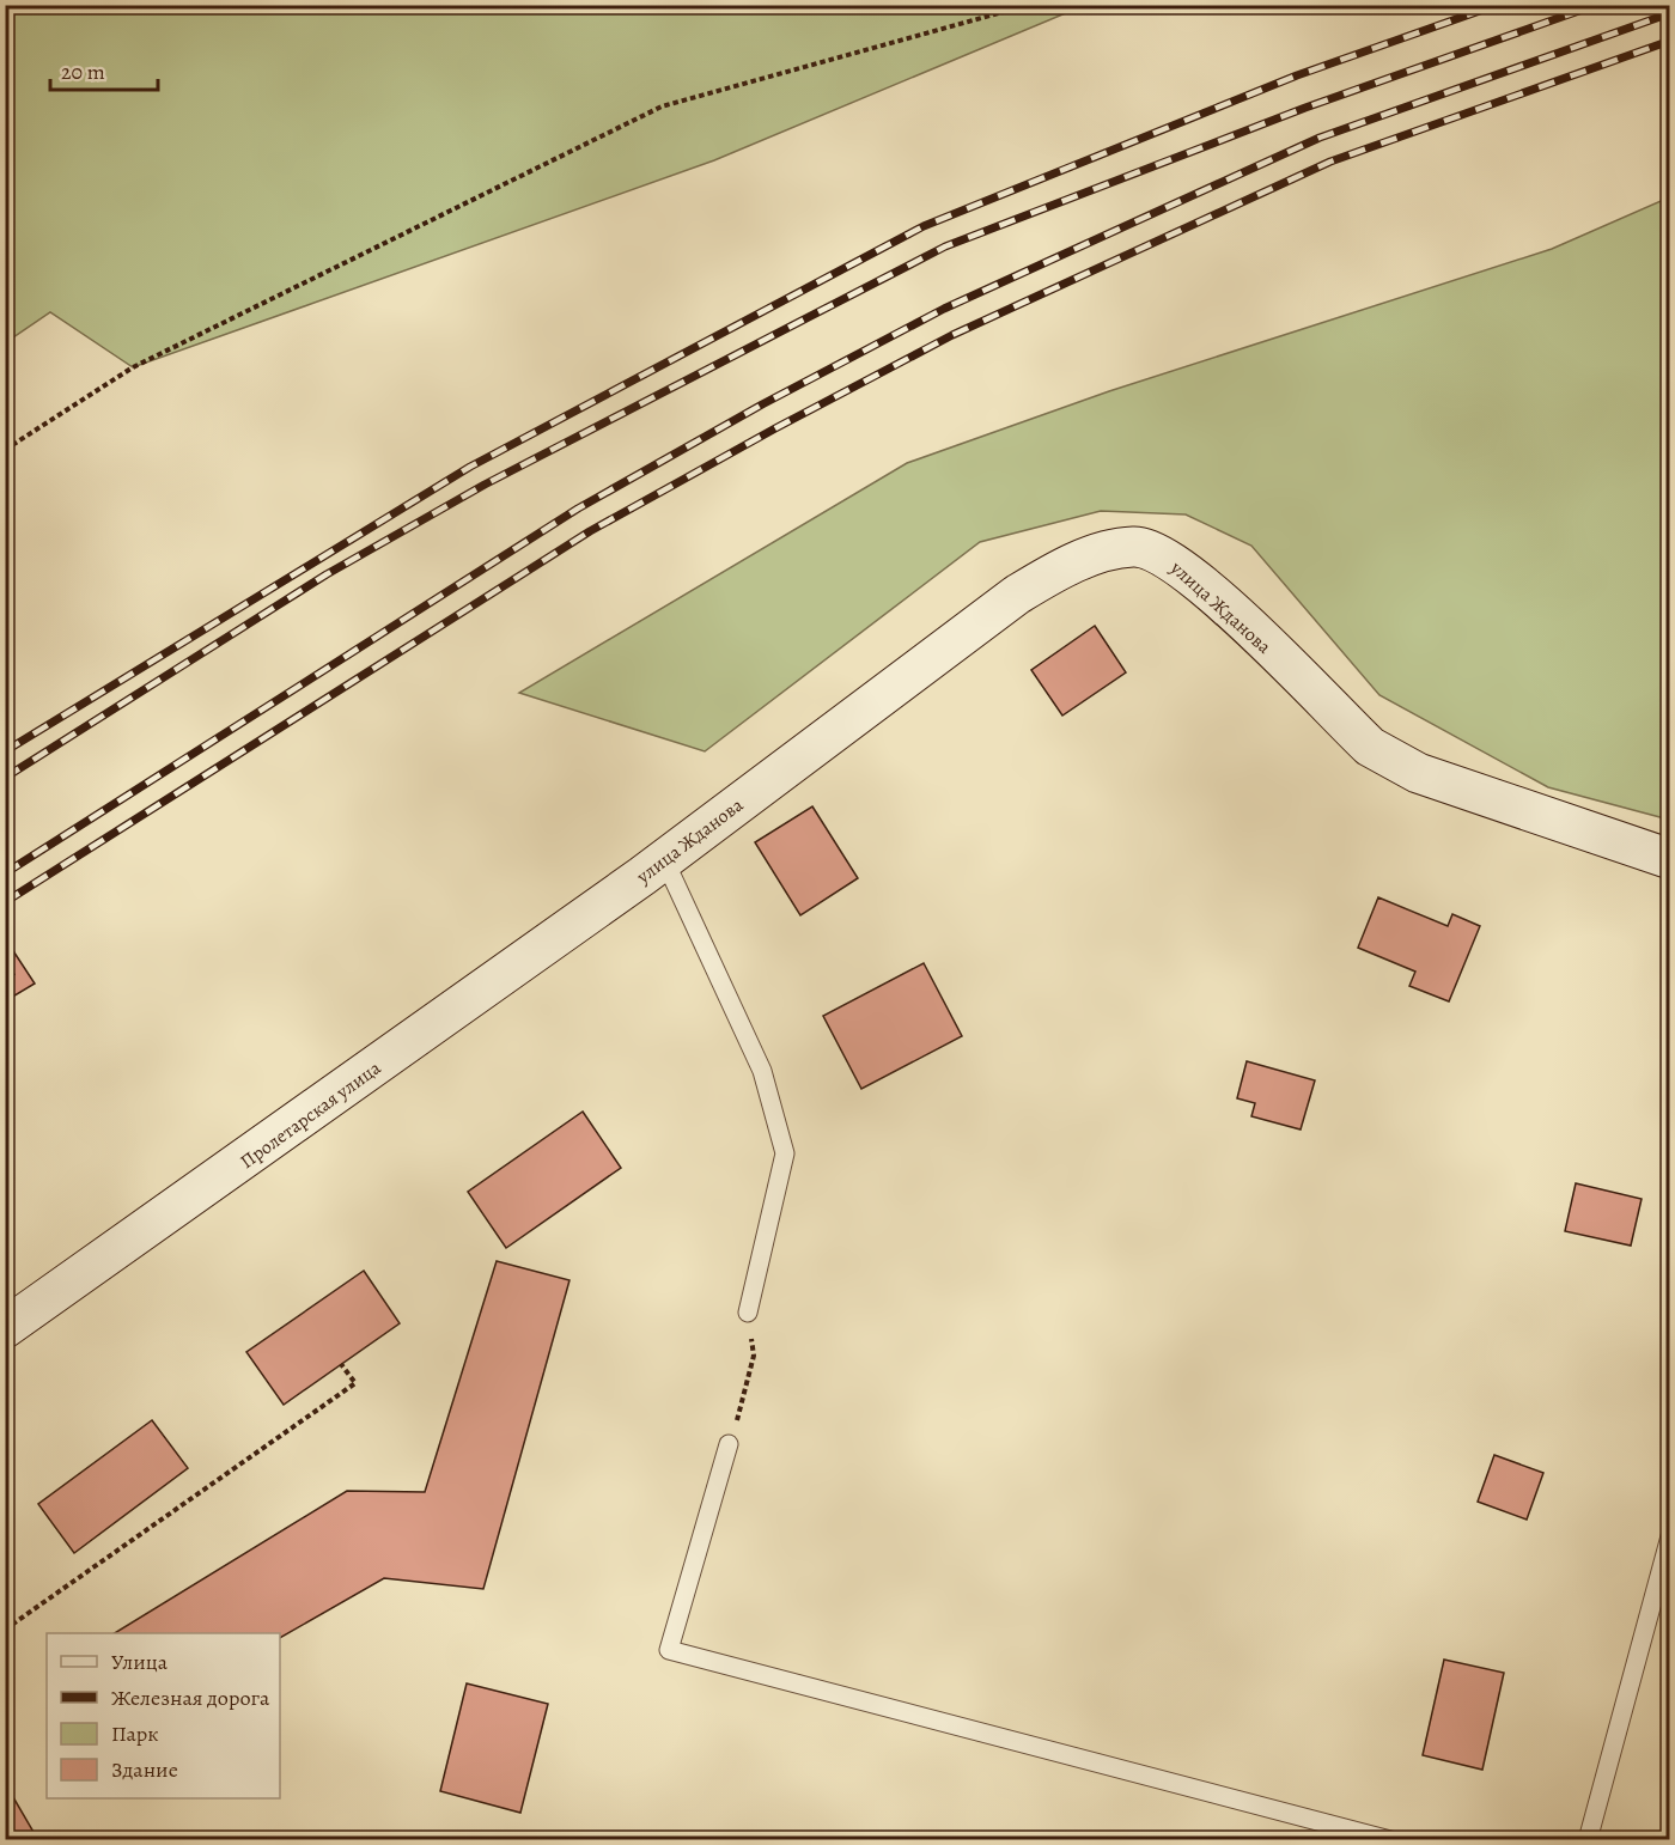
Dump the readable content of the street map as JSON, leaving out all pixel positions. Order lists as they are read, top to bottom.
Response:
{
  "streets": {
    "main road": ["улица Жданова", "Пролетарская улица"]
  },
  "crossings": [
    ["улица Жданова", "Пролетарская улица"]
  ],
  "legend": [
    "Улица",
    "Железная дорога",
    "Парк",
    "Здание"
  ],
  "scale_bar": "20 m"
}
